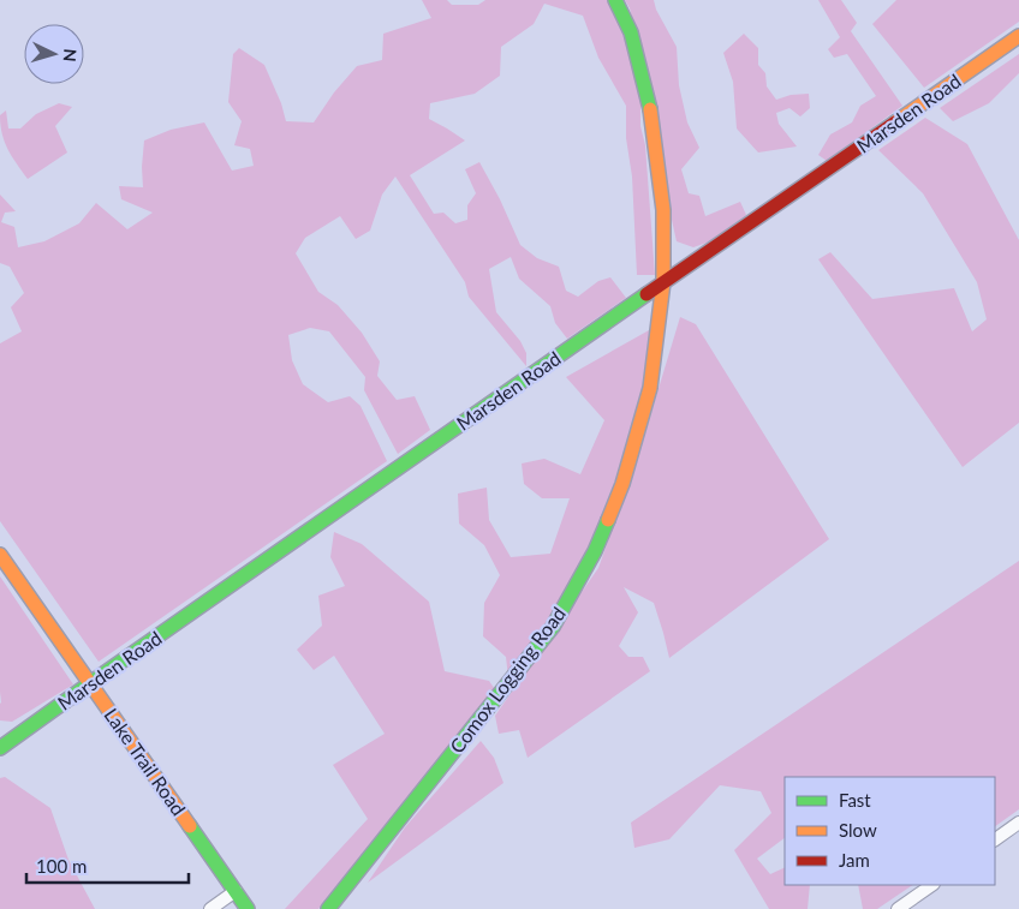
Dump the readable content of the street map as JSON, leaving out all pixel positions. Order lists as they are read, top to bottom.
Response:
{
  "streets": {
    "street": ["Marsden Road", "Comox Logging Road", "Lake Trail Road"]
  },
  "crossings": [
    ["Marsden Road", "Comox Logging Road"],
    ["Marsden Road", "Lake Trail Road"]
  ],
  "legend": ["Fast", "Slow", "Jam"],
  "scale_bar": "100 m",
  "north": "right"
}
